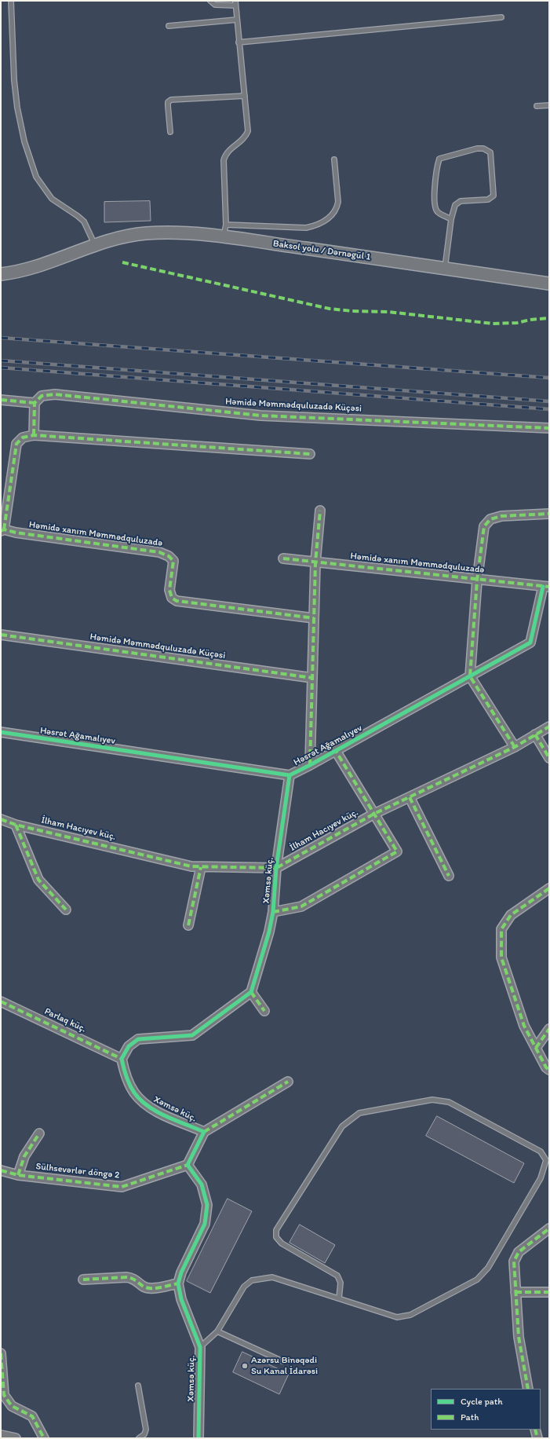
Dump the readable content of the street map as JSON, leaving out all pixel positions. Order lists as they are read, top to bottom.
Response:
{
  "streets": {
    "main road": ["Baksol yolu / Dərnəgül 1"],
    "street": [
      "Həmidə Məmmədquluzadə Küçəsi",
      "Həmidə xanım Məmmədquluzadə",
      "Həsrət Ağamalıyev",
      "İlham Hacıyev küç.",
      "Xəmsə küç.",
      "Parlaq küç.",
      "Sülhsevərlər döngə 2"
    ]
  },
  "crossings": [
    ["Həmidə xanım Məmmədquluzadə", "Həsrət Ağamalıyev"],
    ["Həsrət Ağamalıyev", "Xəmsə küç."],
    ["İlham Hacıyev küç.", "Xəmsə küç."],
    ["Xəmsə küç.", "Parlaq küç."],
    ["Xəmsə küç.", "Sülhsevərlər döngə 2"]
  ],
  "places": ["Azərsu Binəqədi Su Kanal İdarəsi"],
  "legend": ["Cycle path", "Path"]
}
